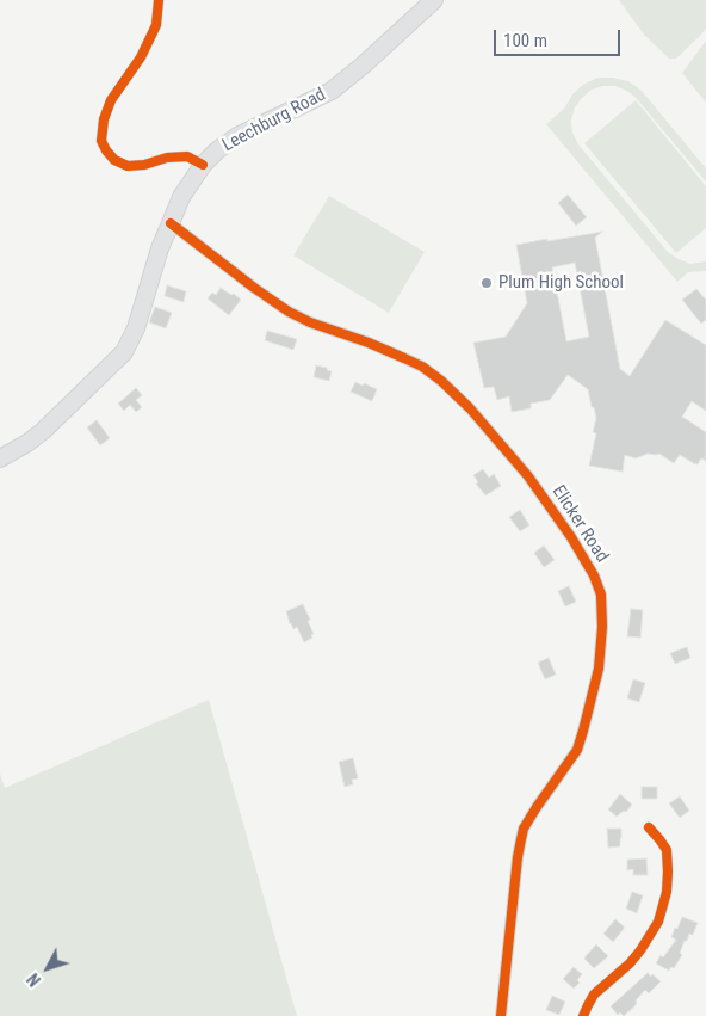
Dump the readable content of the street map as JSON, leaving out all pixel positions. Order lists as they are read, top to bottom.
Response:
{
  "streets": {
    "main road": ["Leechburg Road"],
    "street": ["Elicker Road"]
  },
  "crossings": [
    ["Leechburg Road", "Elicker Road"]
  ],
  "places": ["Plum High School"],
  "scale_bar": "100 m",
  "north": "bottom left"
}
